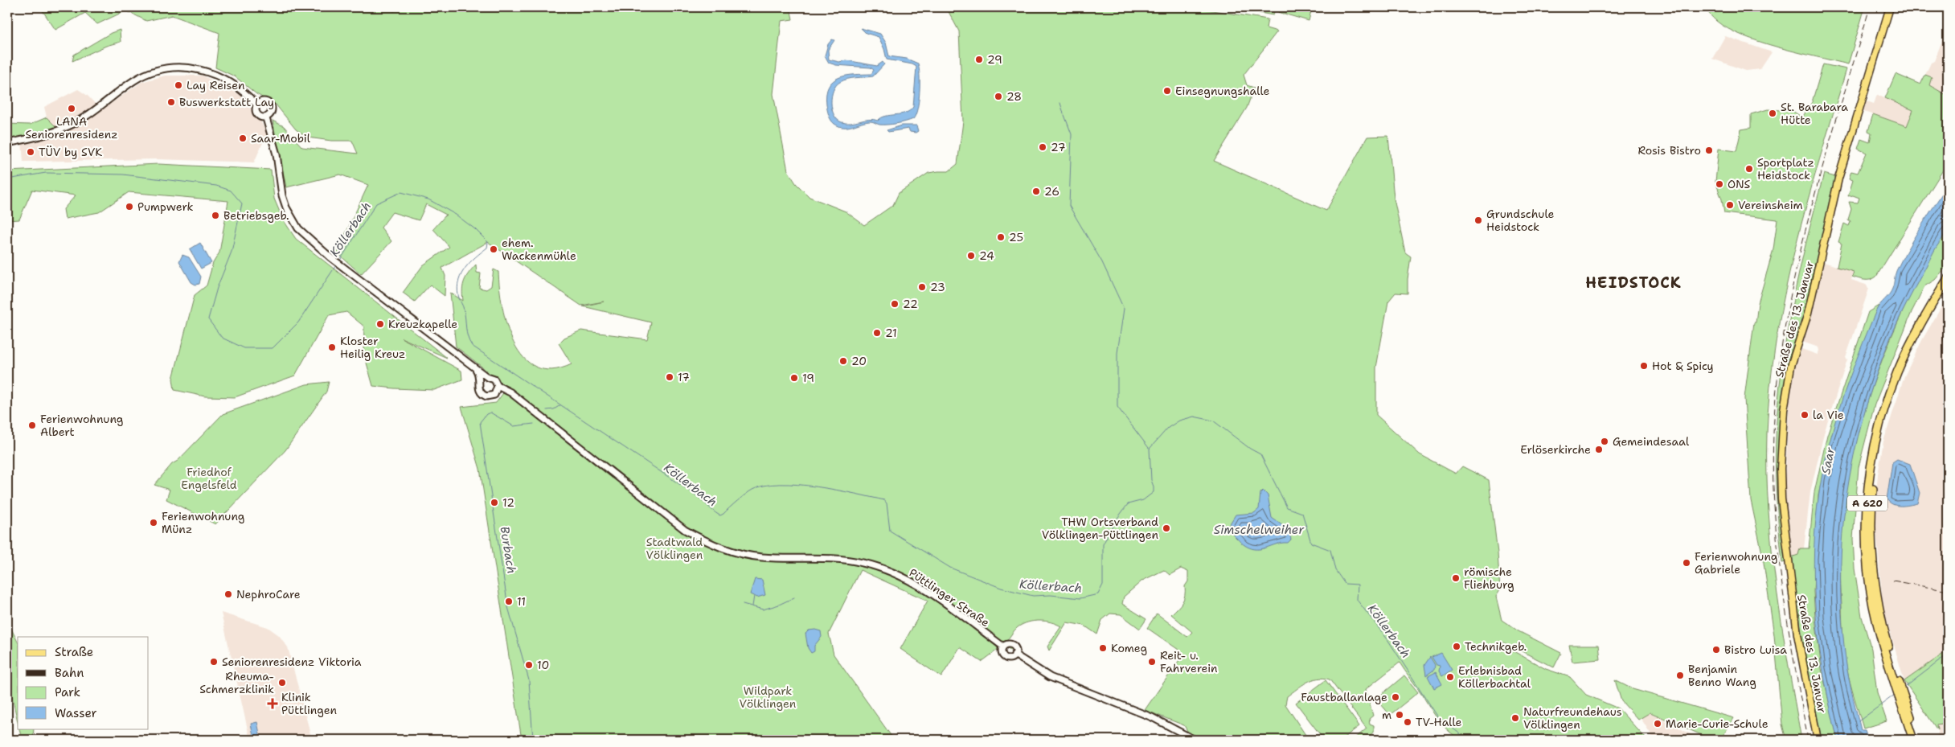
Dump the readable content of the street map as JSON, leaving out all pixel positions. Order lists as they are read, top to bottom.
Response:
{
  "streets": {
    "highway": ["A 620"],
    "main road": ["Straße des 13. Januar", "Püttlinger Straße"]
  },
  "districts": ["HEIDSTOCK"],
  "water": [
    "Köllerbach",
    "Saar",
    "Simschelweiher",
    "Burbach"
  ],
  "parks": ["Friedhof Engelsfeld", "Stadtwald Völklingen", "Wildpark Völklingen"],
  "places": {
    "other": [
      "29",
      "Lay Reisen",
      "Einsegnungshalle",
      "28",
      "Buswerkstatt Lay",
      "LANA Seniorenresidenz",
      "St. Barabara Hütte",
      "Saar-Mobil",
      "27",
      "Rosis Bistro",
      "TÜV by SVK",
      "Sportplatz Heidstock",
      "ONS",
      "26",
      "Vereinsheim",
      "Pumpwerk",
      "Betriebsgeb.",
      "Grundschule Heidstock",
      "25",
      "ehem. Wackenmühle",
      "24",
      "23",
      "22",
      "Kreuzkapelle",
      "21",
      "Kloster Heilig Kreuz",
      "20",
      "Hot & Spicy",
      "17",
      "19",
      "la Vie",
      "Ferienwohnung Albert",
      "Gemeindesaal",
      "Erlöserkirche",
      "12",
      "Ferienwohnung Münz",
      "THW Ortsverband Völklingen-Püttlingen",
      "Ferienwohnung Gabriele",
      "römische Fliehburg",
      "NephroCare",
      "11",
      "Technikgeb.",
      "Komeg",
      "Bistro Luisa",
      "Seniorenresidenz Viktoria",
      "Reit- u. Fahrverein",
      "10",
      "Benjamin Benno Wang",
      "Erlebnisbad Köllerbachtal",
      "Rheuma- Schmerzklinik",
      "Faustballanlage",
      "m",
      "Naturfreundehaus Völklingen",
      "TV-Halle",
      "Marie-Curie-Schule"
    ],
    "health": ["Klinik Püttlingen"]
  },
  "legend": [
    "Straße",
    "Bahn",
    "Park",
    "Wasser"
  ]
}
